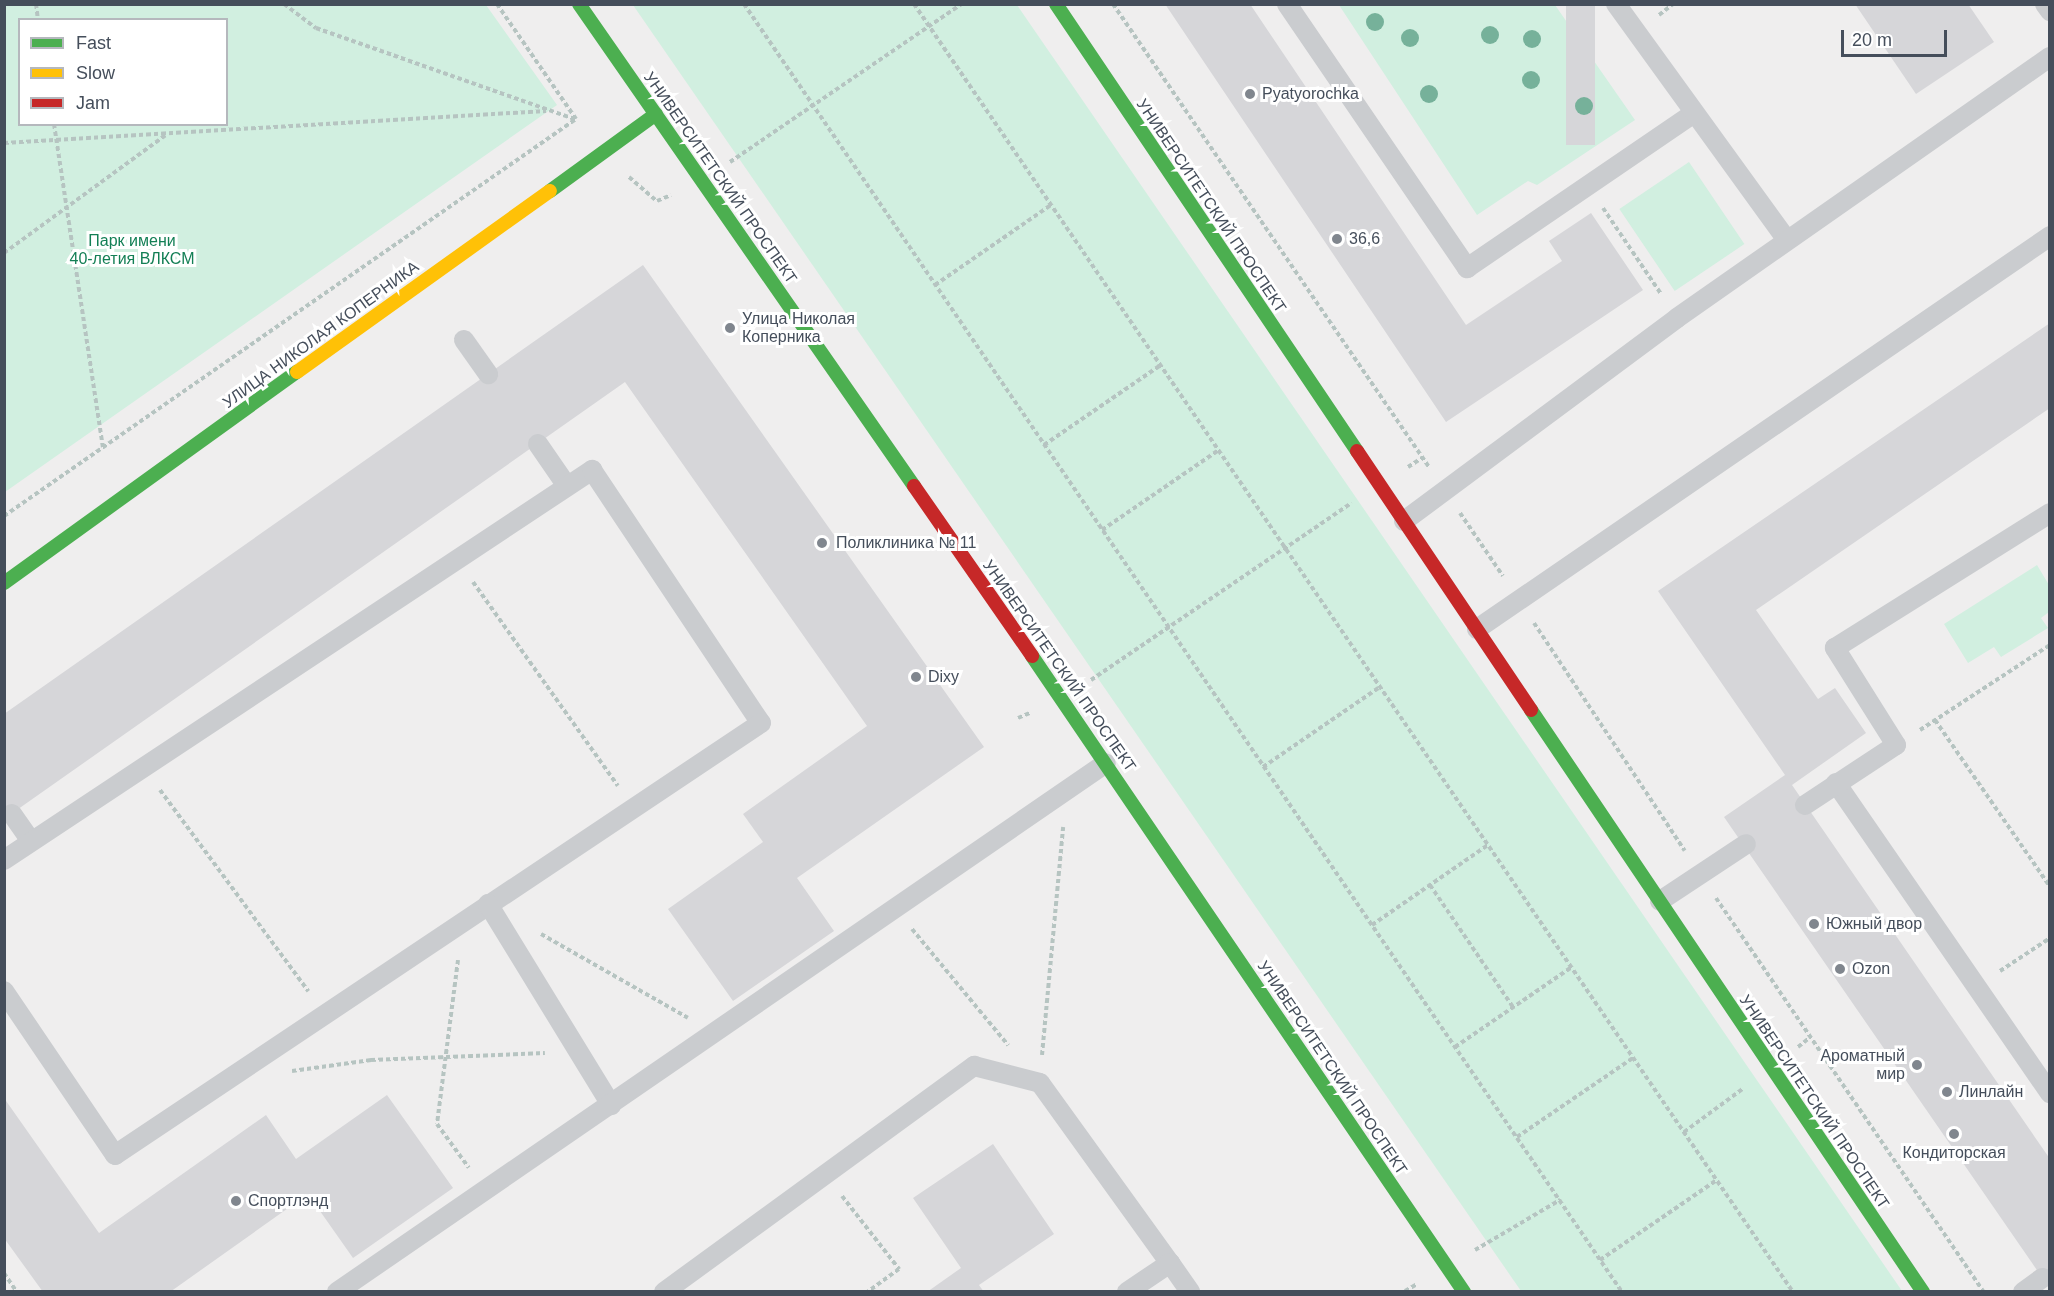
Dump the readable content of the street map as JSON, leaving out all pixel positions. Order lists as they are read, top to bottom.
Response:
{
  "streets": {
    "main road": ["УНИВЕРСИТЕТСКИЙ ПРОСПЕКТ", "УЛИЦА НИКОЛАЯ КОПЕРНИКА"]
  },
  "crossings": [
    ["УНИВЕРСИТЕТСКИЙ ПРОСПЕКТ", "УЛИЦА НИКОЛАЯ КОПЕРНИКА"]
  ],
  "parks": ["Парк имени 40-летия ВЛКСМ"],
  "places": [
    "Pyatyorochka",
    "36,6",
    "Улица Николая Коперника",
    "Поликлиника № 11",
    "Dixy",
    "Южный двор",
    "Ozon",
    "Ароматный мир",
    "Линлайн",
    "Кондиторская",
    "Спортлэнд"
  ],
  "legend": ["Fast", "Slow", "Jam"],
  "scale_bar": "20 m"
}
